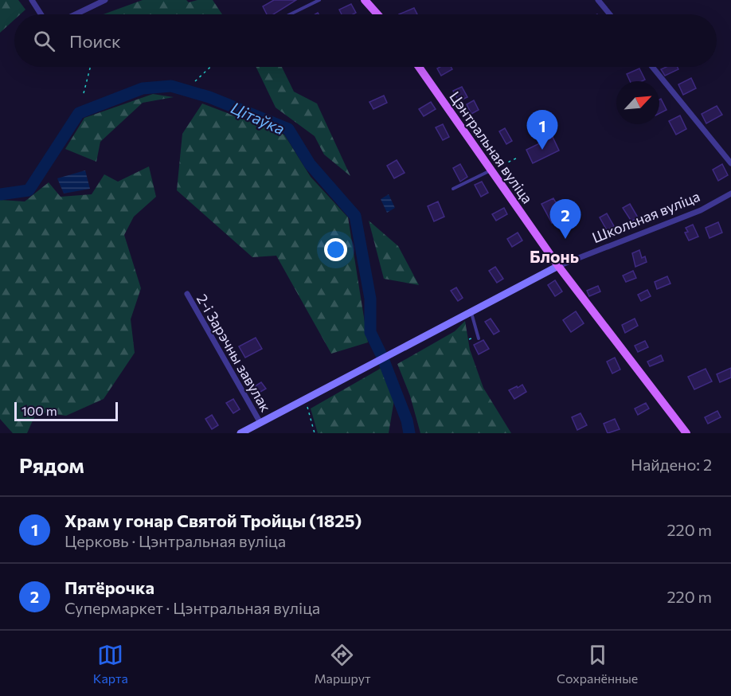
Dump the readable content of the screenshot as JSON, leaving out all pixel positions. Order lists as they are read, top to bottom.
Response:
{
  "streets": {
    "main road": ["Цэнтральная вуліца", "Школьная вуліца"],
    "street": ["2-і Зарэчны завулак"]
  },
  "crossings": [
    ["Цэнтральная вуліца", "Школьная вуліца"],
    ["Школьная вуліца", "2-і Зарэчны завулак"]
  ],
  "districts": ["Блонь"],
  "water": ["Цітаўка"],
  "scale_bar": "100 m",
  "north": "top right",
  "page": {
    "search": "Поиск",
    "pins": ["1", "2"],
    "scale": "100 m",
    "heading": ["Рядом", "Найдено: 2"],
    "list": [
      {
        "mark": "1",
        "name": "Храм у гонар Святой Тройцы (1825)",
        "note": "Церковь · Цэнтральная вуліца",
        "value": "220 m"
      },
      {
        "mark": "2",
        "name": "Пятёрочка",
        "note": "Супермаркет · Цэнтральная вуліца",
        "value": "220 m"
      }
    ],
    "nav": ["Карта", "Маршрут", "Сохранённые"]
  }
}
